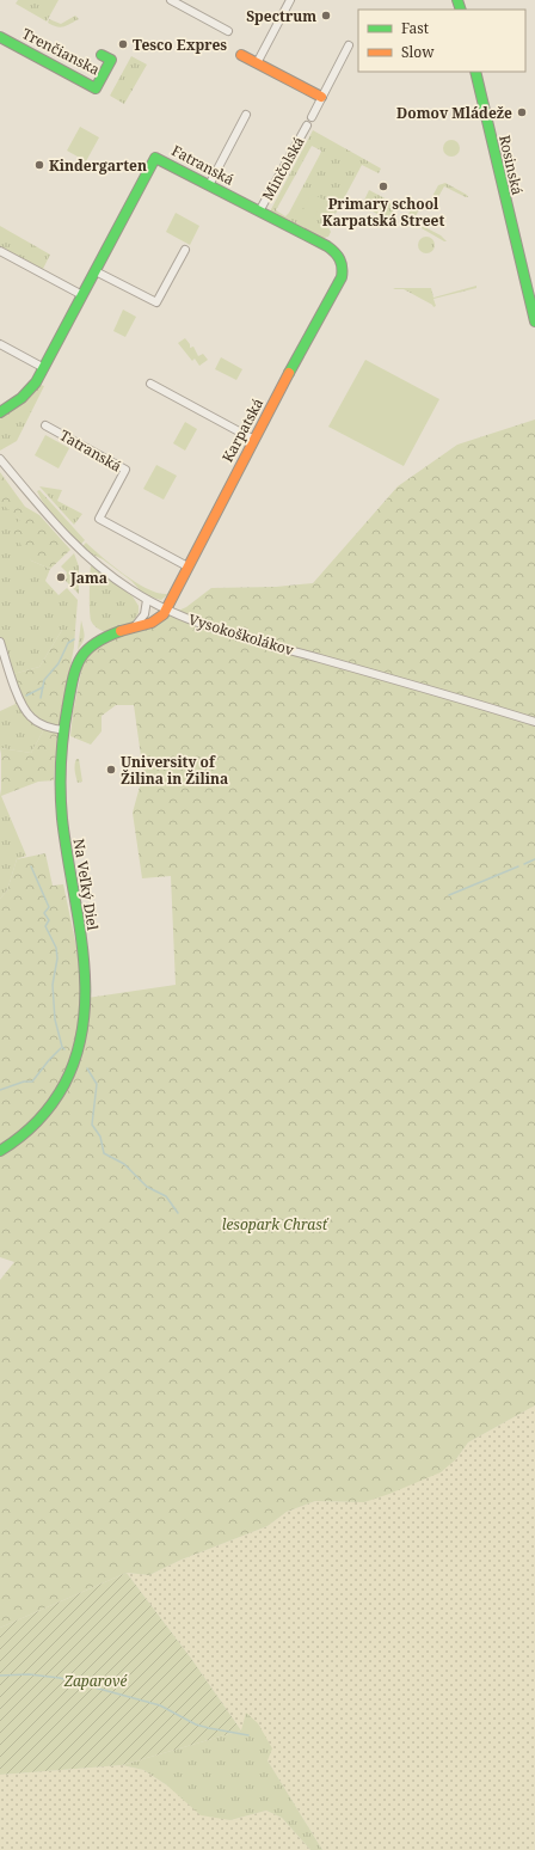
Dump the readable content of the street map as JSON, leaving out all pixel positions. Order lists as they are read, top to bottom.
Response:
{
  "streets": {
    "street": [
      "Trenčianska",
      "Fatranská",
      "Rosinská",
      "Minčolská",
      "Karpatská",
      "Tatranská",
      "Vysokoškolákov",
      "Na Veľký Diel"
    ]
  },
  "crossings": [
    ["Fatranská", "Minčolská"],
    ["Fatranská", "Karpatská"],
    ["Karpatská", "Tatranská"],
    ["Karpatská", "Vysokoškolákov"],
    ["Karpatská", "Na Veľký Diel"],
    ["Vysokoškolákov", "Na Veľký Diel"]
  ],
  "parks": ["lesopark Chrasť", "Zaparové"],
  "places": [
    "Spectrum",
    "Tesco Expres",
    "Domov Mládeže",
    "Kindergarten",
    "Primary school Karpatská Street",
    "Jama",
    "University of Žilina in Žilina"
  ],
  "legend": ["Fast", "Slow"]
}
